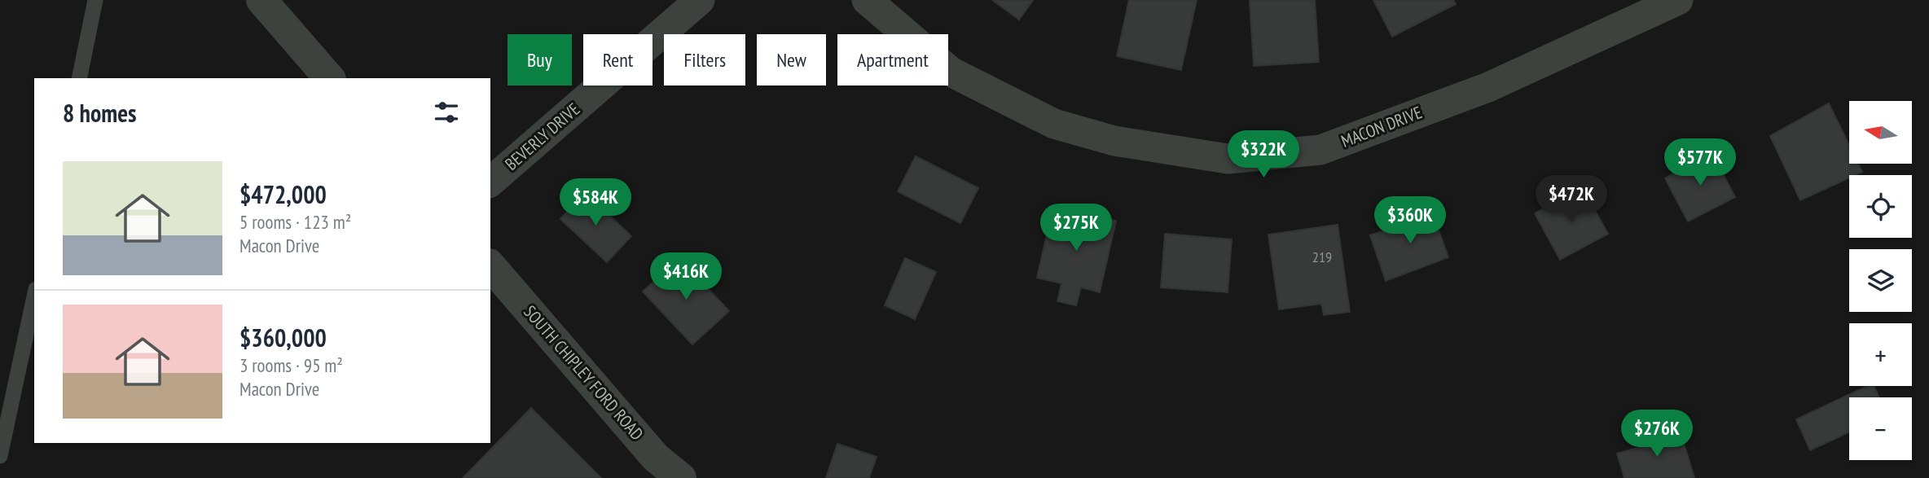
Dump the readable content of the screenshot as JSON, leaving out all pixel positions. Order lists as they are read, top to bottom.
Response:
{
  "streets": {
    "street": ["MACON DRIVE", "BEVERLY DRIVE", "SOUTH CHIPLEY FORD ROAD"]
  },
  "house_numbers": ["219"],
  "north": "left",
  "page": {
    "chip": [
      "Buy",
      "Rent",
      "Filters",
      "New",
      "Apartment"
    ],
    "heading": "8 homes",
    "map_buttons": ["+", "−"],
    "price": [
      "$322K",
      "$577K",
      "$472K",
      "$584K",
      "$360K",
      "$275K",
      "$416K",
      "$276K"
    ],
    "list": [
      {
        "name": "$472,000",
        "note": "5 rooms · 123 m² · Macon Drive"
      },
      {
        "name": "$360,000",
        "note": "3 rooms · 95 m² · Macon Drive"
      }
    ]
  }
}
